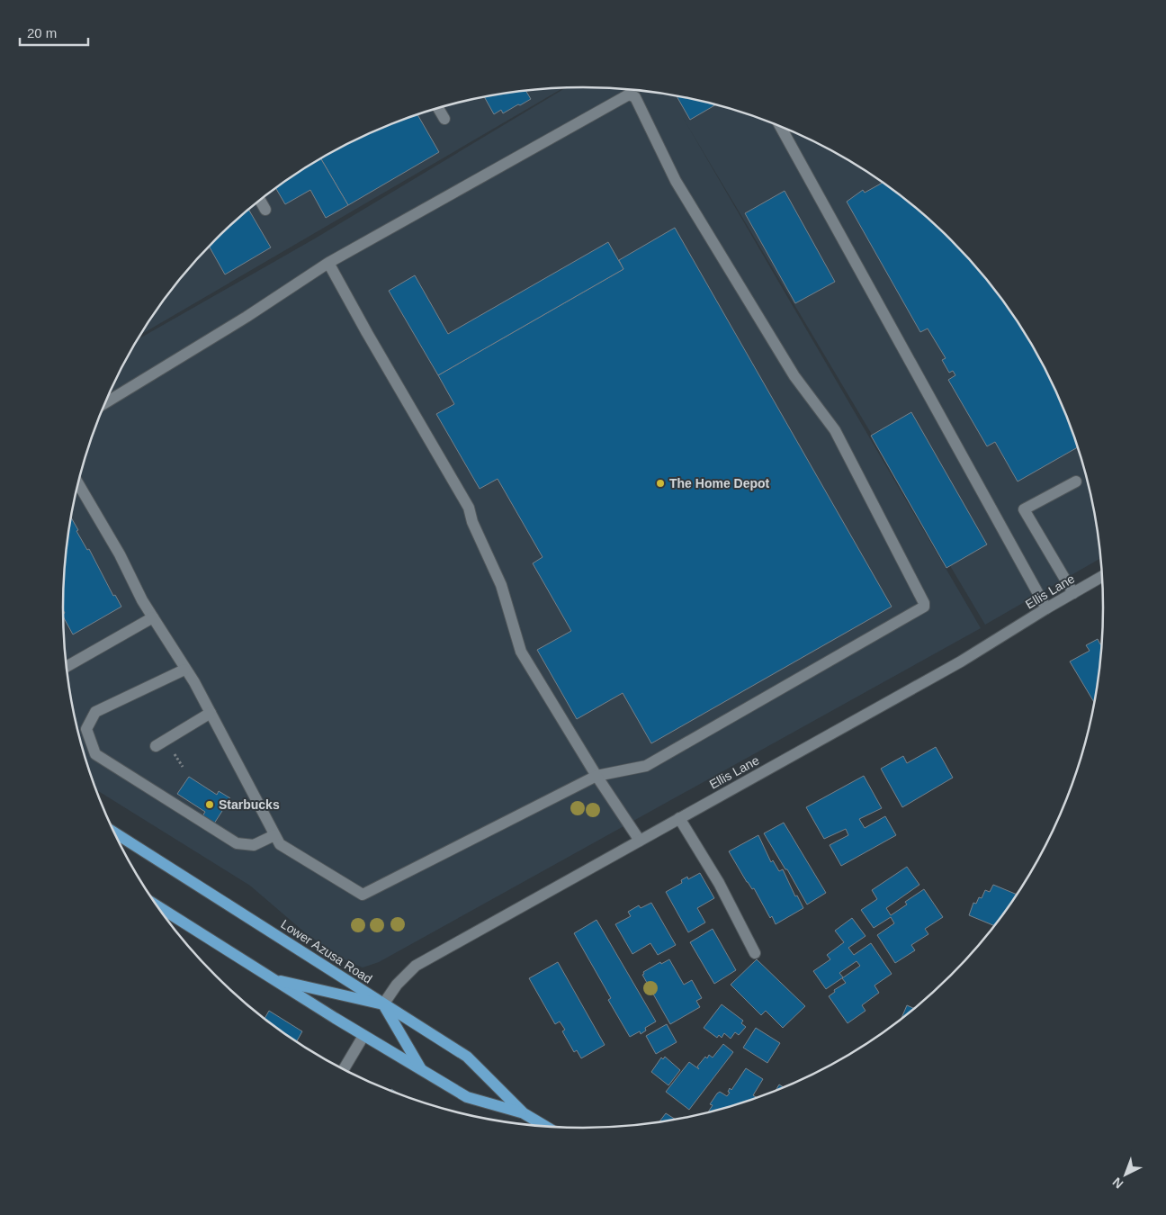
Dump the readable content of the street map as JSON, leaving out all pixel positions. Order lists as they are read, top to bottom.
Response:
{
  "streets": {
    "main road": ["Lower Azusa Road"],
    "street": ["Ellis Lane"]
  },
  "crossings": [
    ["Ellis Lane", "Lower Azusa Road"]
  ],
  "places": ["The Home Depot", "Starbucks"],
  "scale_bar": "20 m",
  "north": "bottom left"
}
